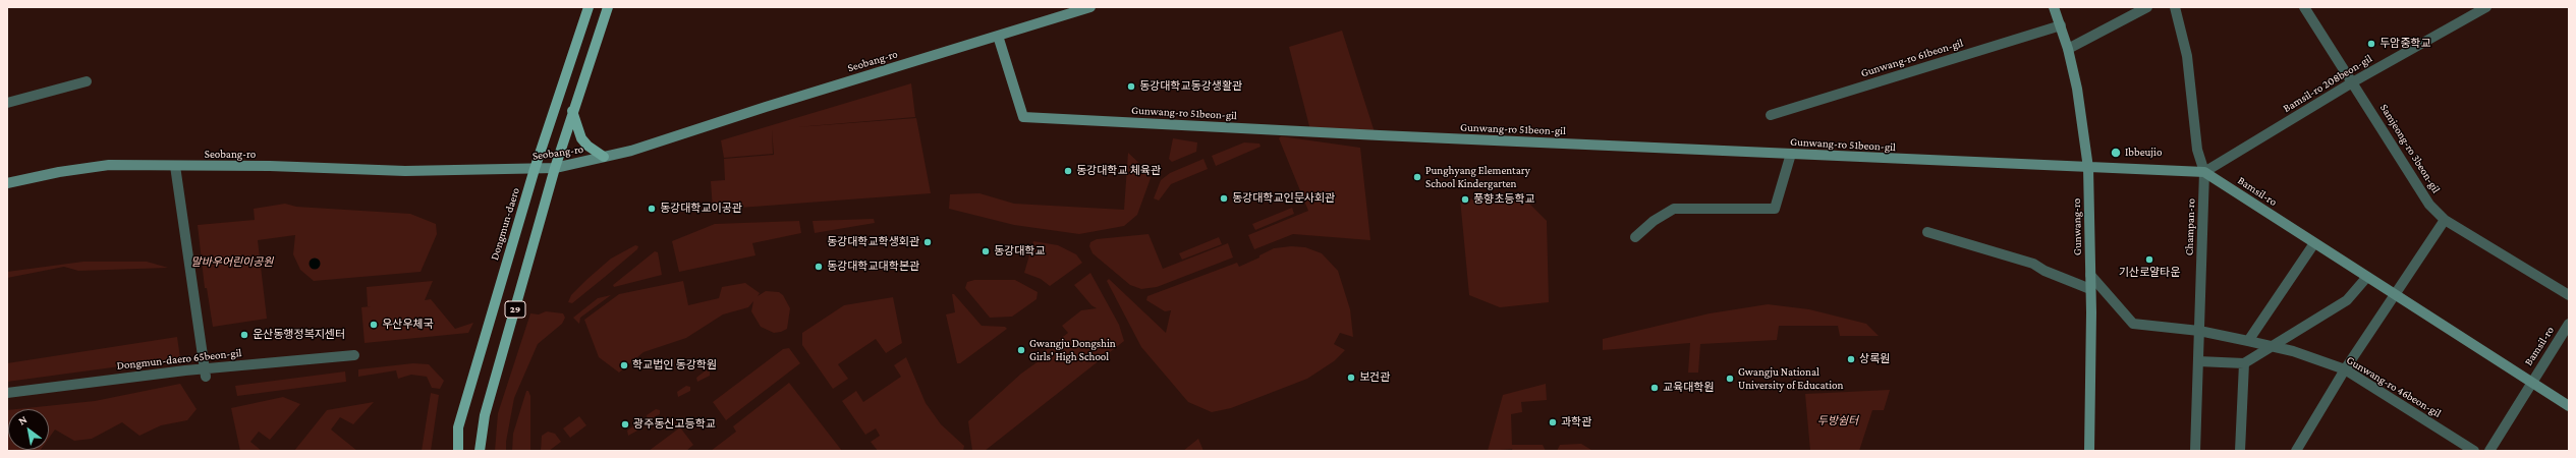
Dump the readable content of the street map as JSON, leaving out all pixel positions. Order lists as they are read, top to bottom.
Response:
{
  "streets": {
    "main road": [
      "Seobang-ro",
      "Gunwang-ro 51beon-gil",
      "Bamsil-ro",
      "Dongmun-daero",
      "Gunwang-ro",
      "29"
    ],
    "street": [
      "Gunwang-ro 61beon-gil",
      "Bamsil-ro 208beon-gil",
      "Samjeong-ro 3beon-gil",
      "Champan-ro",
      "Dongmun-daero 65beon-gil",
      "Gunwang-ro 46beon-gil"
    ]
  },
  "crossings": [
    ["Gunwang-ro 61beon-gil", "Gunwang-ro"],
    ["Seobang-ro", "Gunwang-ro 51beon-gil"],
    ["Seobang-ro", "Dongmun-daero"],
    ["Seobang-ro", "29"],
    ["Bamsil-ro 208beon-gil", "Samjeong-ro 3beon-gil"],
    ["Bamsil-ro 208beon-gil", "Bamsil-ro"],
    ["Bamsil-ro 208beon-gil", "Champan-ro"],
    ["Gunwang-ro 51beon-gil", "Gunwang-ro"],
    ["Bamsil-ro", "Champan-ro"],
    ["Gunwang-ro", "Gunwang-ro 46beon-gil"],
    ["Champan-ro", "Gunwang-ro 46beon-gil"]
  ],
  "parks": ["말바우어린이공원", "두방쉼터"],
  "places": [
    "두암중학교",
    "동강대학교동강생활관",
    "Ibbeujio",
    "동강대학교 체육관",
    "Punghyang Elementary School Kindergarten",
    "동강대학교인문사회관",
    "풍향초등학교",
    "동강대학교이공관",
    "동강대학교학생회관",
    "동강대학교",
    "기산로얄타운",
    "동강대학교대학본관",
    "우산우체국",
    "운산동행정복지센터",
    "Gwangju Dongshin Girls' High School",
    "상록원",
    "학교법인 동강학원",
    "보건관",
    "Gwangju National University of Education",
    "교육대학원",
    "과학관",
    "광주동신고등학교"
  ],
  "north": "top left"
}
